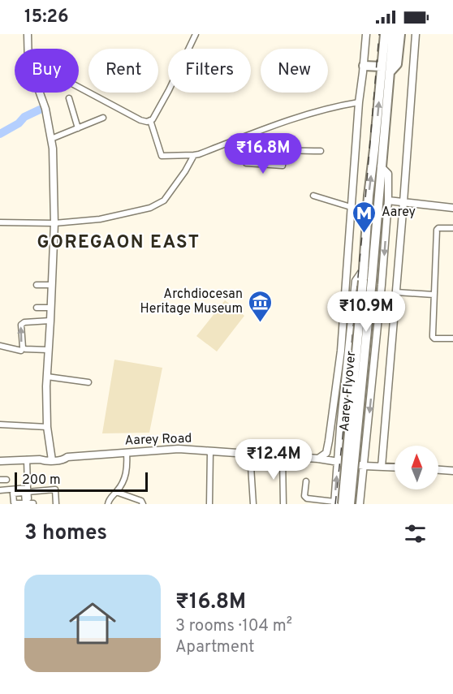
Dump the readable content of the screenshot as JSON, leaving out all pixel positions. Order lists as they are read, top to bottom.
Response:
{
  "streets": {
    "highway": ["Aarey Flyover"],
    "street": ["Aarey Road"]
  },
  "districts": ["GOREGAON EAST"],
  "places": {
    "metro station": ["Aarey"],
    "museum": ["Archdiocesan Heritage Museum"]
  },
  "scale_bar": "200 m",
  "north": "top",
  "page": {
    "status": "15:26",
    "chip": [
      "Buy",
      "Rent",
      "Filters",
      "New"
    ],
    "price": ["₹16.8M", "₹10.9M", "₹12.4M"],
    "scale": "200 m",
    "heading": "3 homes",
    "list": [
      {
        "name": "₹16.8M",
        "note": "3 rooms · 104 m² · Apartment"
      }
    ]
  }
}
